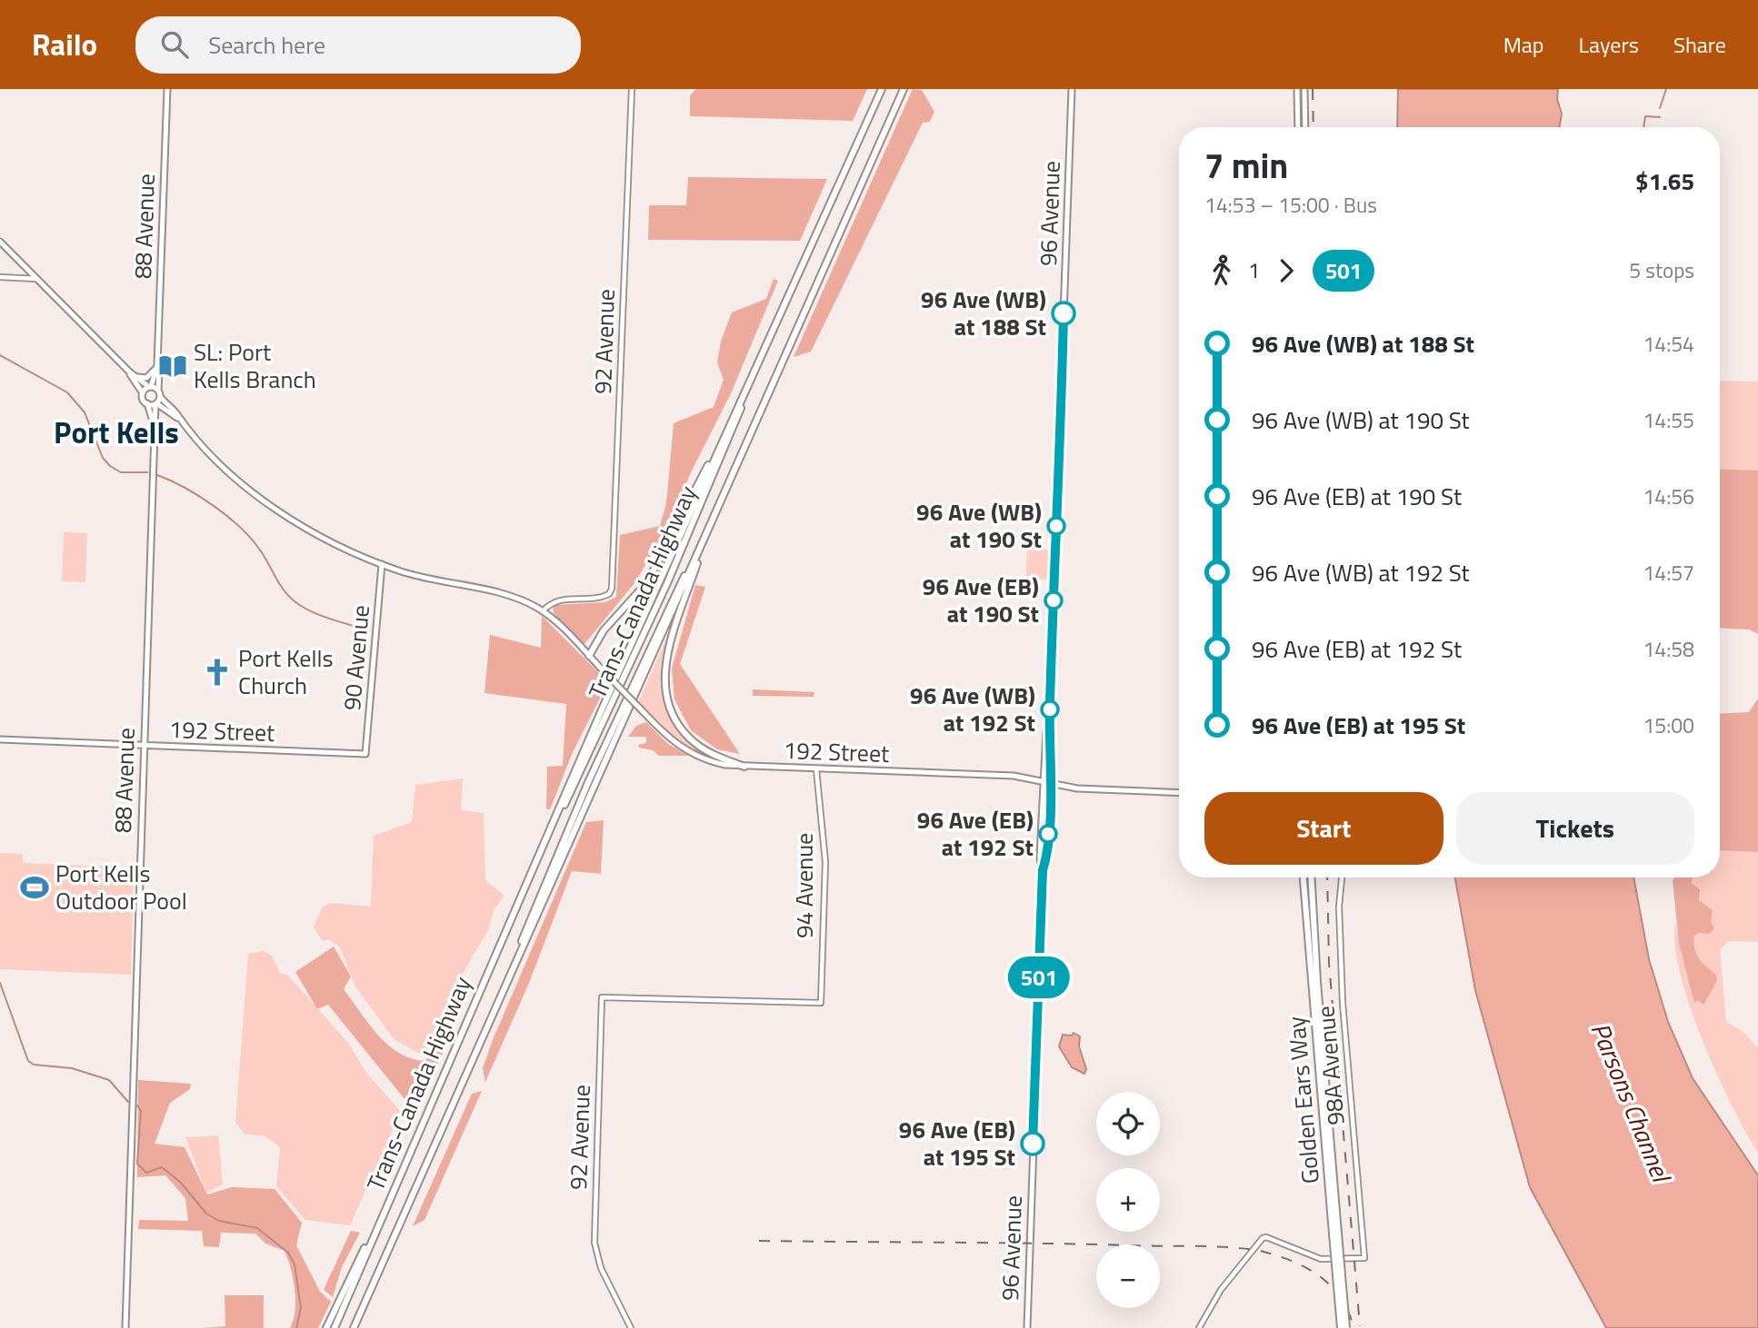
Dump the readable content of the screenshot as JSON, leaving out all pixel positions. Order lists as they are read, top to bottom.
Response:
{
  "streets": {
    "highway": ["Trans-Canada Highway", "Golden Ears Way"],
    "main road": [
      "96 Avenue",
      "88 Avenue",
      "90 Avenue",
      "192 Street"
    ],
    "street": ["92 Avenue", "94 Avenue", "98A Avenue"]
  },
  "crossings": [
    ["96 Avenue", "192 Street"],
    ["88 Avenue", "192 Street"],
    ["92 Avenue", "192 Street"],
    ["92 Avenue", "94 Avenue"],
    ["90 Avenue", "192 Street"],
    ["192 Street", "94 Avenue"]
  ],
  "districts": ["Port Kells"],
  "water": ["Parsons Channel"],
  "places": {
    "other": [
      "96 Ave (WB) at 188 St",
      "96 Ave (WB) at 190 St",
      "96 Ave (EB) at 190 St",
      "96 Ave (WB) at 192 St",
      "96 Ave (EB) at 192 St",
      "96 Ave (EB) at 195 St"
    ],
    "library": ["SL: Port Kells Branch"],
    "church": ["Port Kells Church"],
    "sports": ["Port Kells Outdoor Pool"]
  },
  "lines": ["bus line 501"],
  "page": {
    "header": "Railo",
    "search": "Search here",
    "nav": ["Map", "Layers", "Share"],
    "on_map": "501",
    "heading": ["7 min", "14:53 – 15:00 · Bus", "$1.65"],
    "legs": ["1", "501", "5 stops"],
    "list": [
      {
        "name": "96 Ave (WB) at 188 St",
        "value": "14:54"
      },
      {
        "name": "96 Ave (WB) at 190 St",
        "value": "14:55"
      },
      {
        "name": "96 Ave (EB) at 190 St",
        "value": "14:56"
      },
      {
        "name": "96 Ave (WB) at 192 St",
        "value": "14:57"
      },
      {
        "name": "96 Ave (EB) at 192 St",
        "value": "14:58"
      },
      {
        "name": "96 Ave (EB) at 195 St",
        "value": "15:00"
      }
    ],
    "buttons": ["Start", "Tickets"],
    "map_buttons": ["+", "−"]
  }
}
